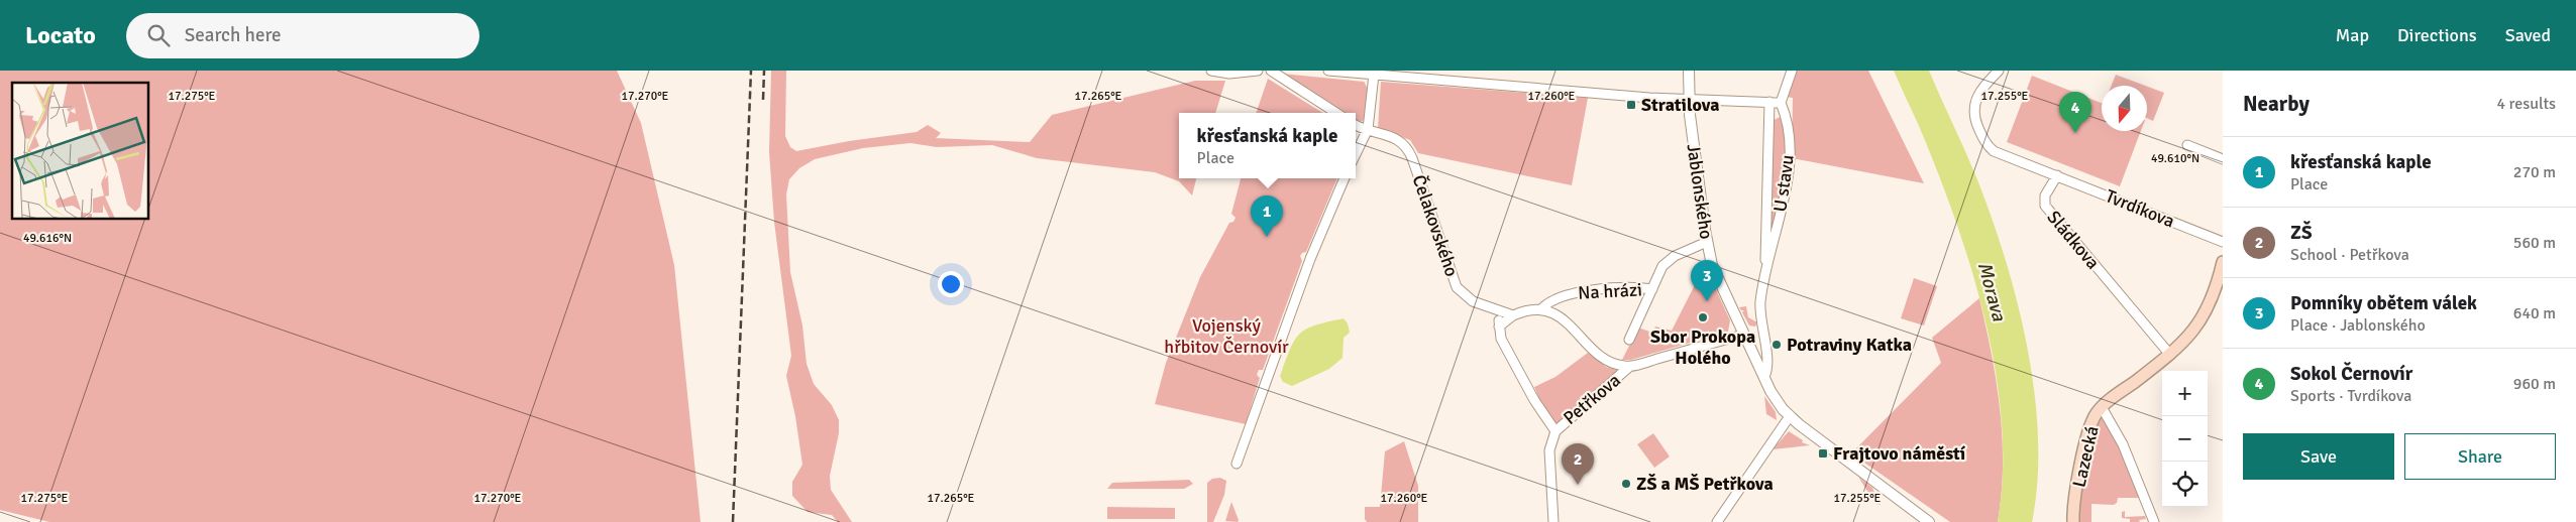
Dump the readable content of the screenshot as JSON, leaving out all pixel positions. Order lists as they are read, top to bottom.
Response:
{
  "streets": {
    "main road": ["Lazecká"],
    "street": [
      "U stavu",
      "Jablonského",
      "Tvrdíkova",
      "Čelakovského",
      "Sládkova",
      "Na hrázi",
      "Petřkova"
    ]
  },
  "crossings": [
    ["U stavu", "Jablonského"],
    ["Tvrdíkova", "Sládkova"],
    ["Sládkova", "Lazecká"]
  ],
  "water": ["Morava"],
  "parks": ["Vojenský hřbitov Černovír"],
  "places": {
    "transit": ["Stratilova", "Frajtovo náměstí"],
    "other": ["Sbor Prokopa Holého", "Potraviny Katka", "ZŠ a MŠ Petřkova"]
  },
  "north": "bottom",
  "page": {
    "header": "Locato",
    "search": "Search here",
    "nav": ["Map", "Directions", "Saved"],
    "heading": ["Nearby", "4 results"],
    "pins": [
      "4",
      "1",
      "3",
      "2"
    ],
    "popup": ["křesťanská kaple", "Place"],
    "list": [
      {
        "mark": "1",
        "name": "křesťanská kaple",
        "note": "Place",
        "value": "270 m"
      },
      {
        "mark": "2",
        "name": "ZŠ",
        "note": "School · Petřkova",
        "value": "560 m"
      },
      {
        "mark": "3",
        "name": "Pomníky obětem válek",
        "note": "Place · Jablonského",
        "value": "640 m"
      },
      {
        "mark": "4",
        "name": "Sokol Černovír",
        "note": "Sports · Tvrdíkova",
        "value": "960 m"
      }
    ],
    "map_buttons": ["+", "−"],
    "buttons": ["Save", "Share"]
  },
  "coordinates": [
    "17.275°E",
    "17.270°E",
    "17.265°E",
    "17.260°E",
    "17.255°E",
    "49.610°N",
    "49.616°N"
  ]
}
